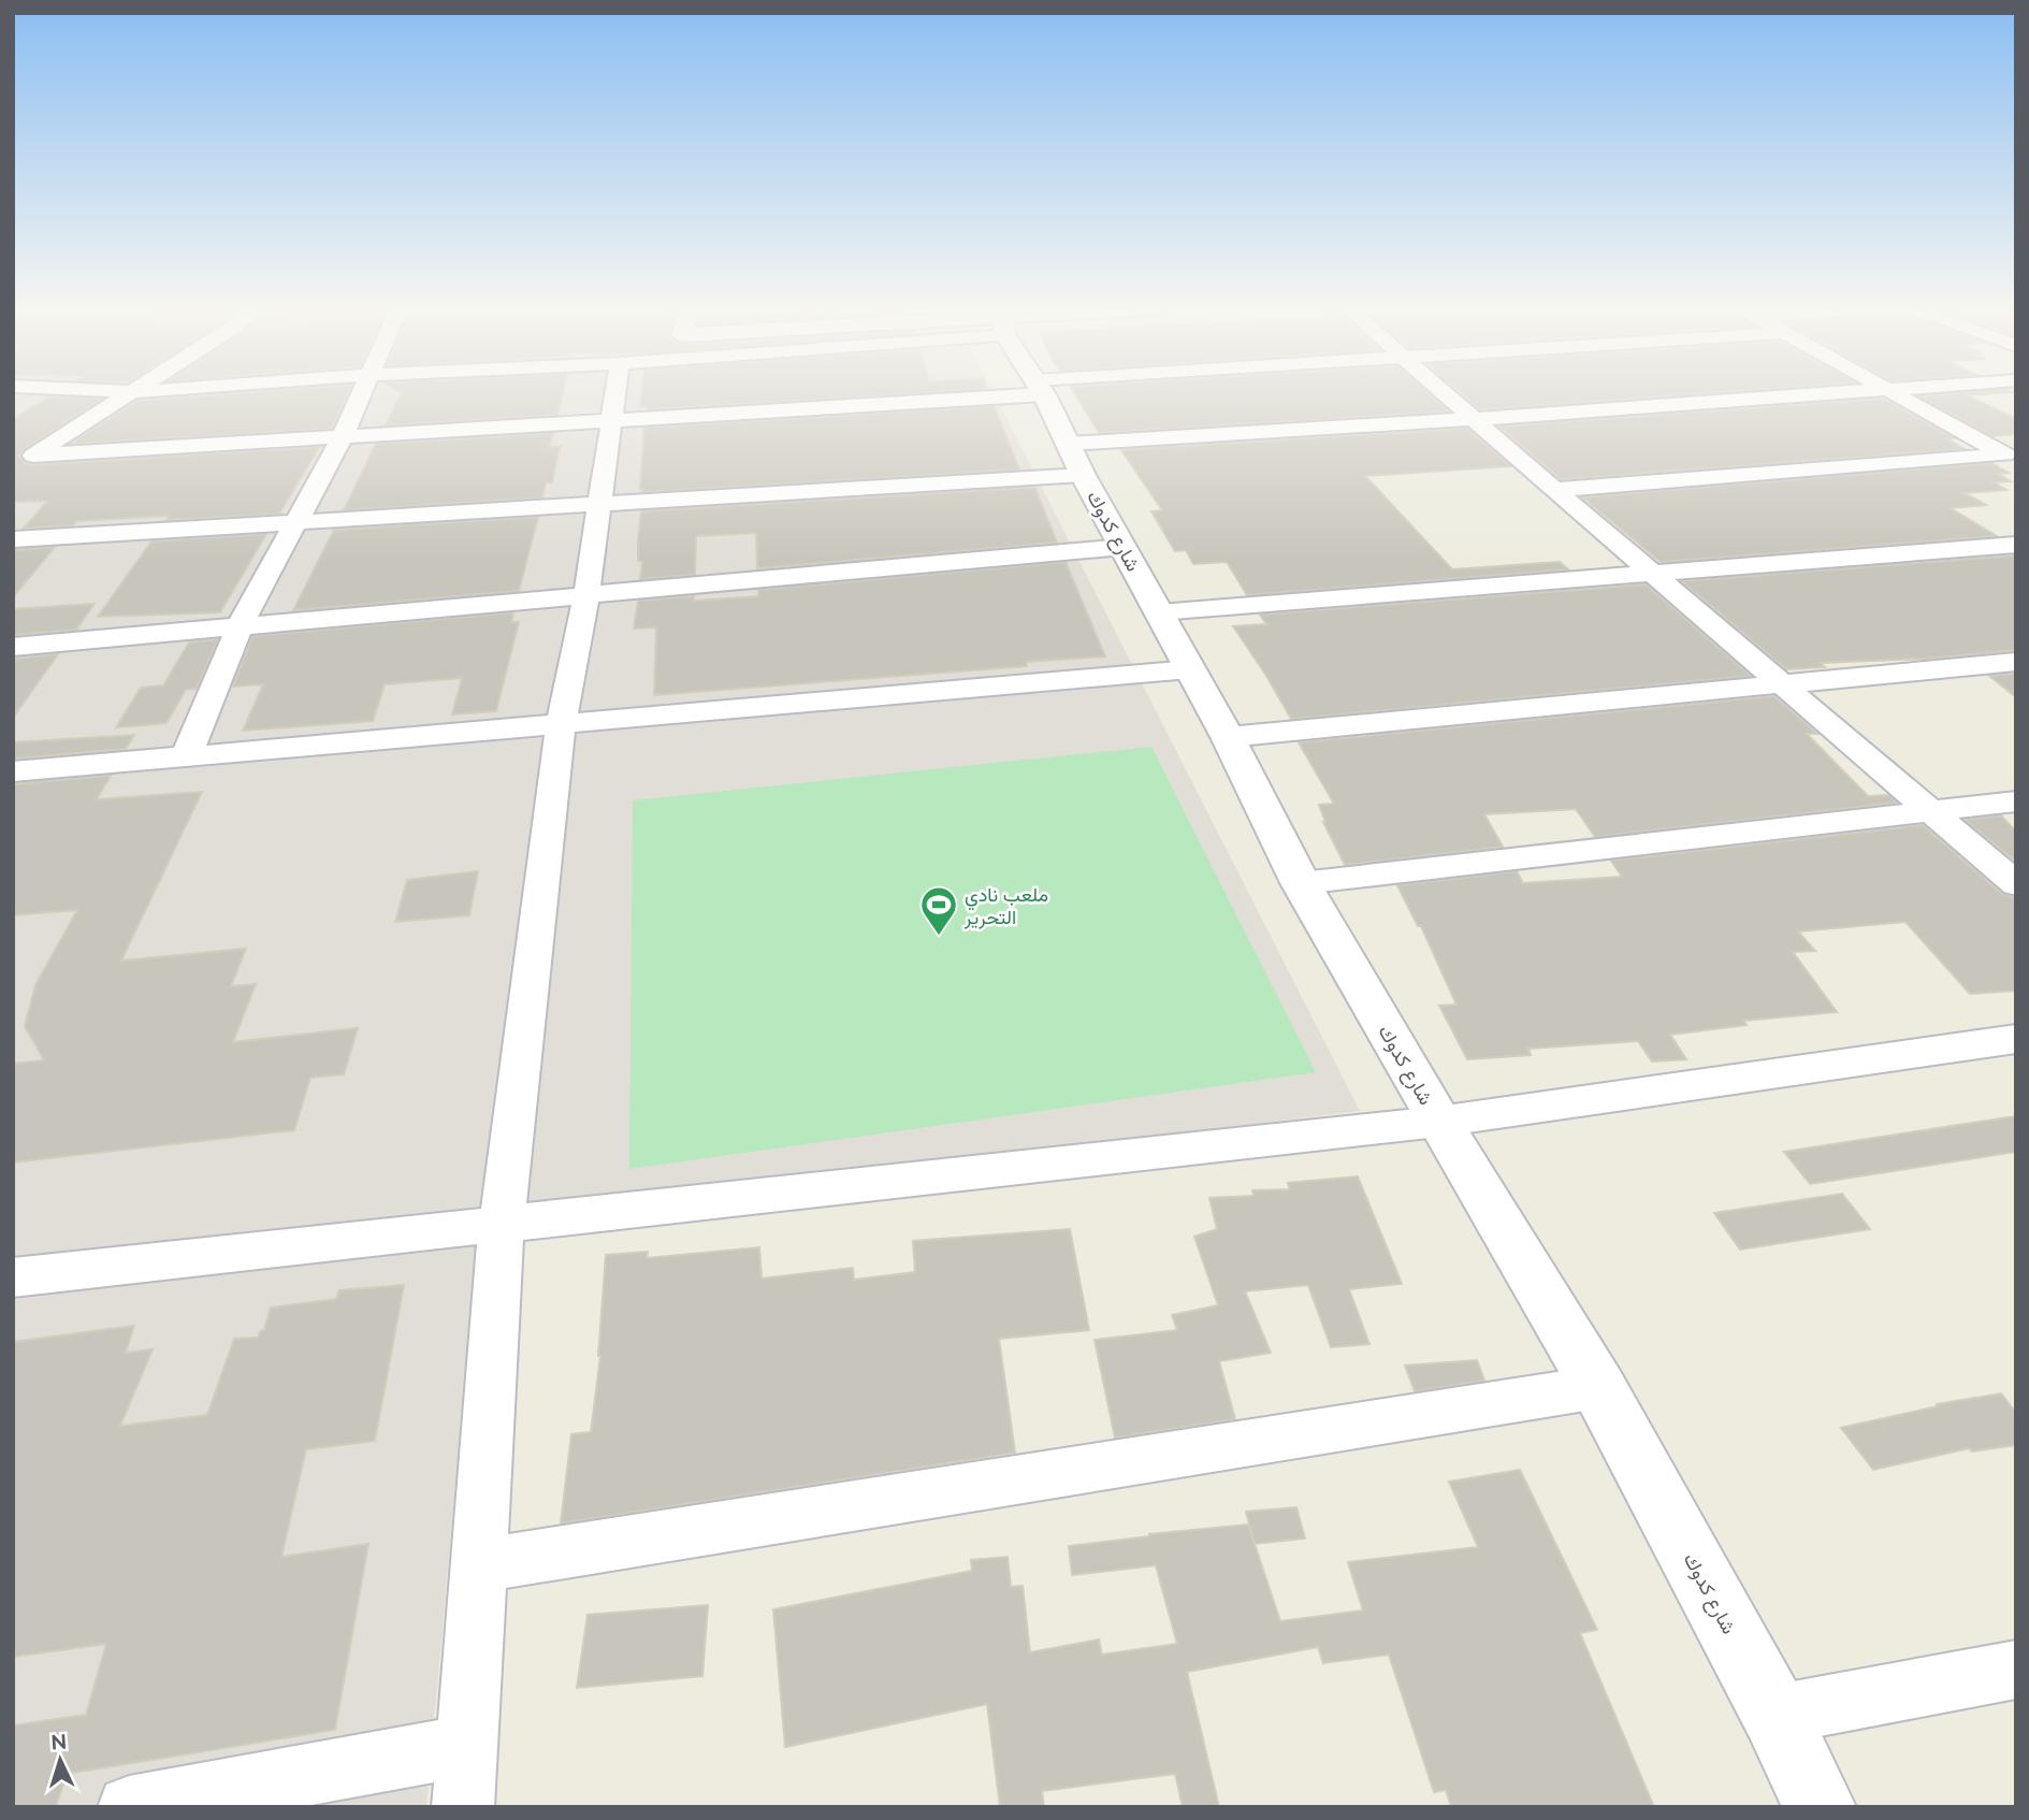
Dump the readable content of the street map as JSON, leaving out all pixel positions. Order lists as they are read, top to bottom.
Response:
{
  "streets": {
    "street": ["شارع كدوك"]
  },
  "places": {
    "sports": ["ملعب نادي التحرير"]
  },
  "north": "top"
}
